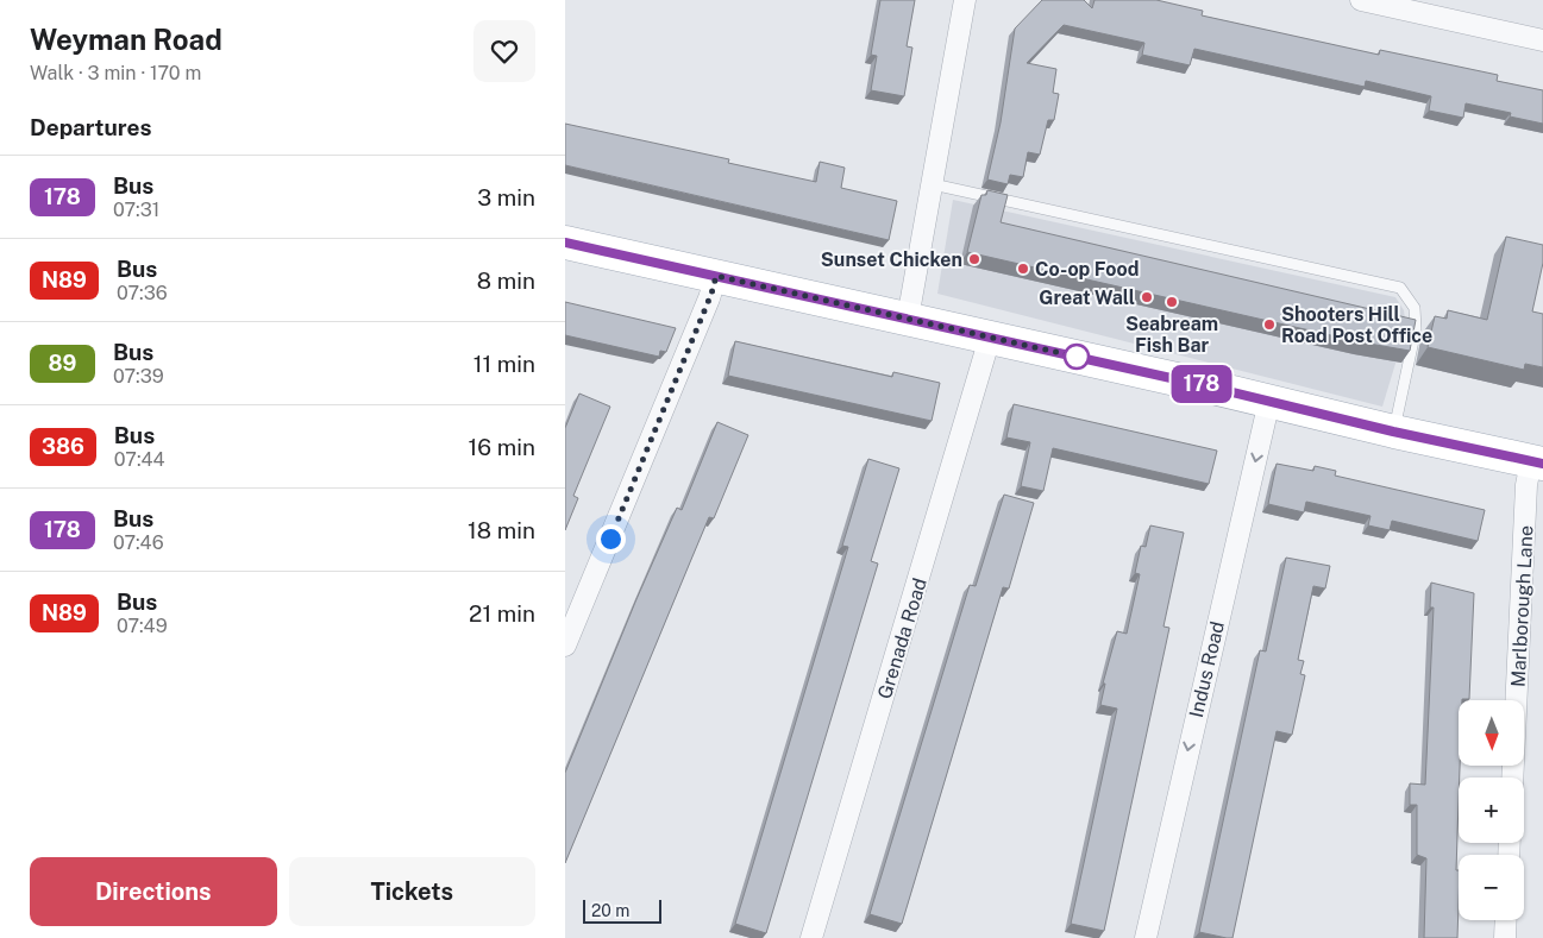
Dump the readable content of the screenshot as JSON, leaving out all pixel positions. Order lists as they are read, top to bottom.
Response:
{
  "streets": {
    "street": ["Marlborough Lane", "Grenada Road", "Indus Road"]
  },
  "one_way": ["Indus Road"],
  "places": [
    "Sunset Chicken",
    "Co-op Food",
    "Great Wall",
    "Seabream Fish Bar",
    "Shooters Hill Road Post Office"
  ],
  "lines": ["bus line 178"],
  "scale_bar": "20 m",
  "north": "bottom",
  "page": {
    "heading": [
      ["Weyman Road", "Walk · 3 min · 170 m"],
      "Departures"
    ],
    "on_map": "178",
    "list": [
      {
        "mark": "178",
        "name": "Bus",
        "note": "07:31",
        "value": "3 min"
      },
      {
        "mark": "N89",
        "name": "Bus",
        "note": "07:36",
        "value": "8 min"
      },
      {
        "mark": "89",
        "name": "Bus",
        "note": "07:39",
        "value": "11 min"
      },
      {
        "mark": "386",
        "name": "Bus",
        "note": "07:44",
        "value": "16 min"
      },
      {
        "mark": "178",
        "name": "Bus",
        "note": "07:46",
        "value": "18 min"
      },
      {
        "mark": "N89",
        "name": "Bus",
        "note": "07:49",
        "value": "21 min"
      }
    ],
    "map_buttons": ["+", "−"],
    "buttons": ["Directions", "Tickets"],
    "scale": "20 m"
  }
}
